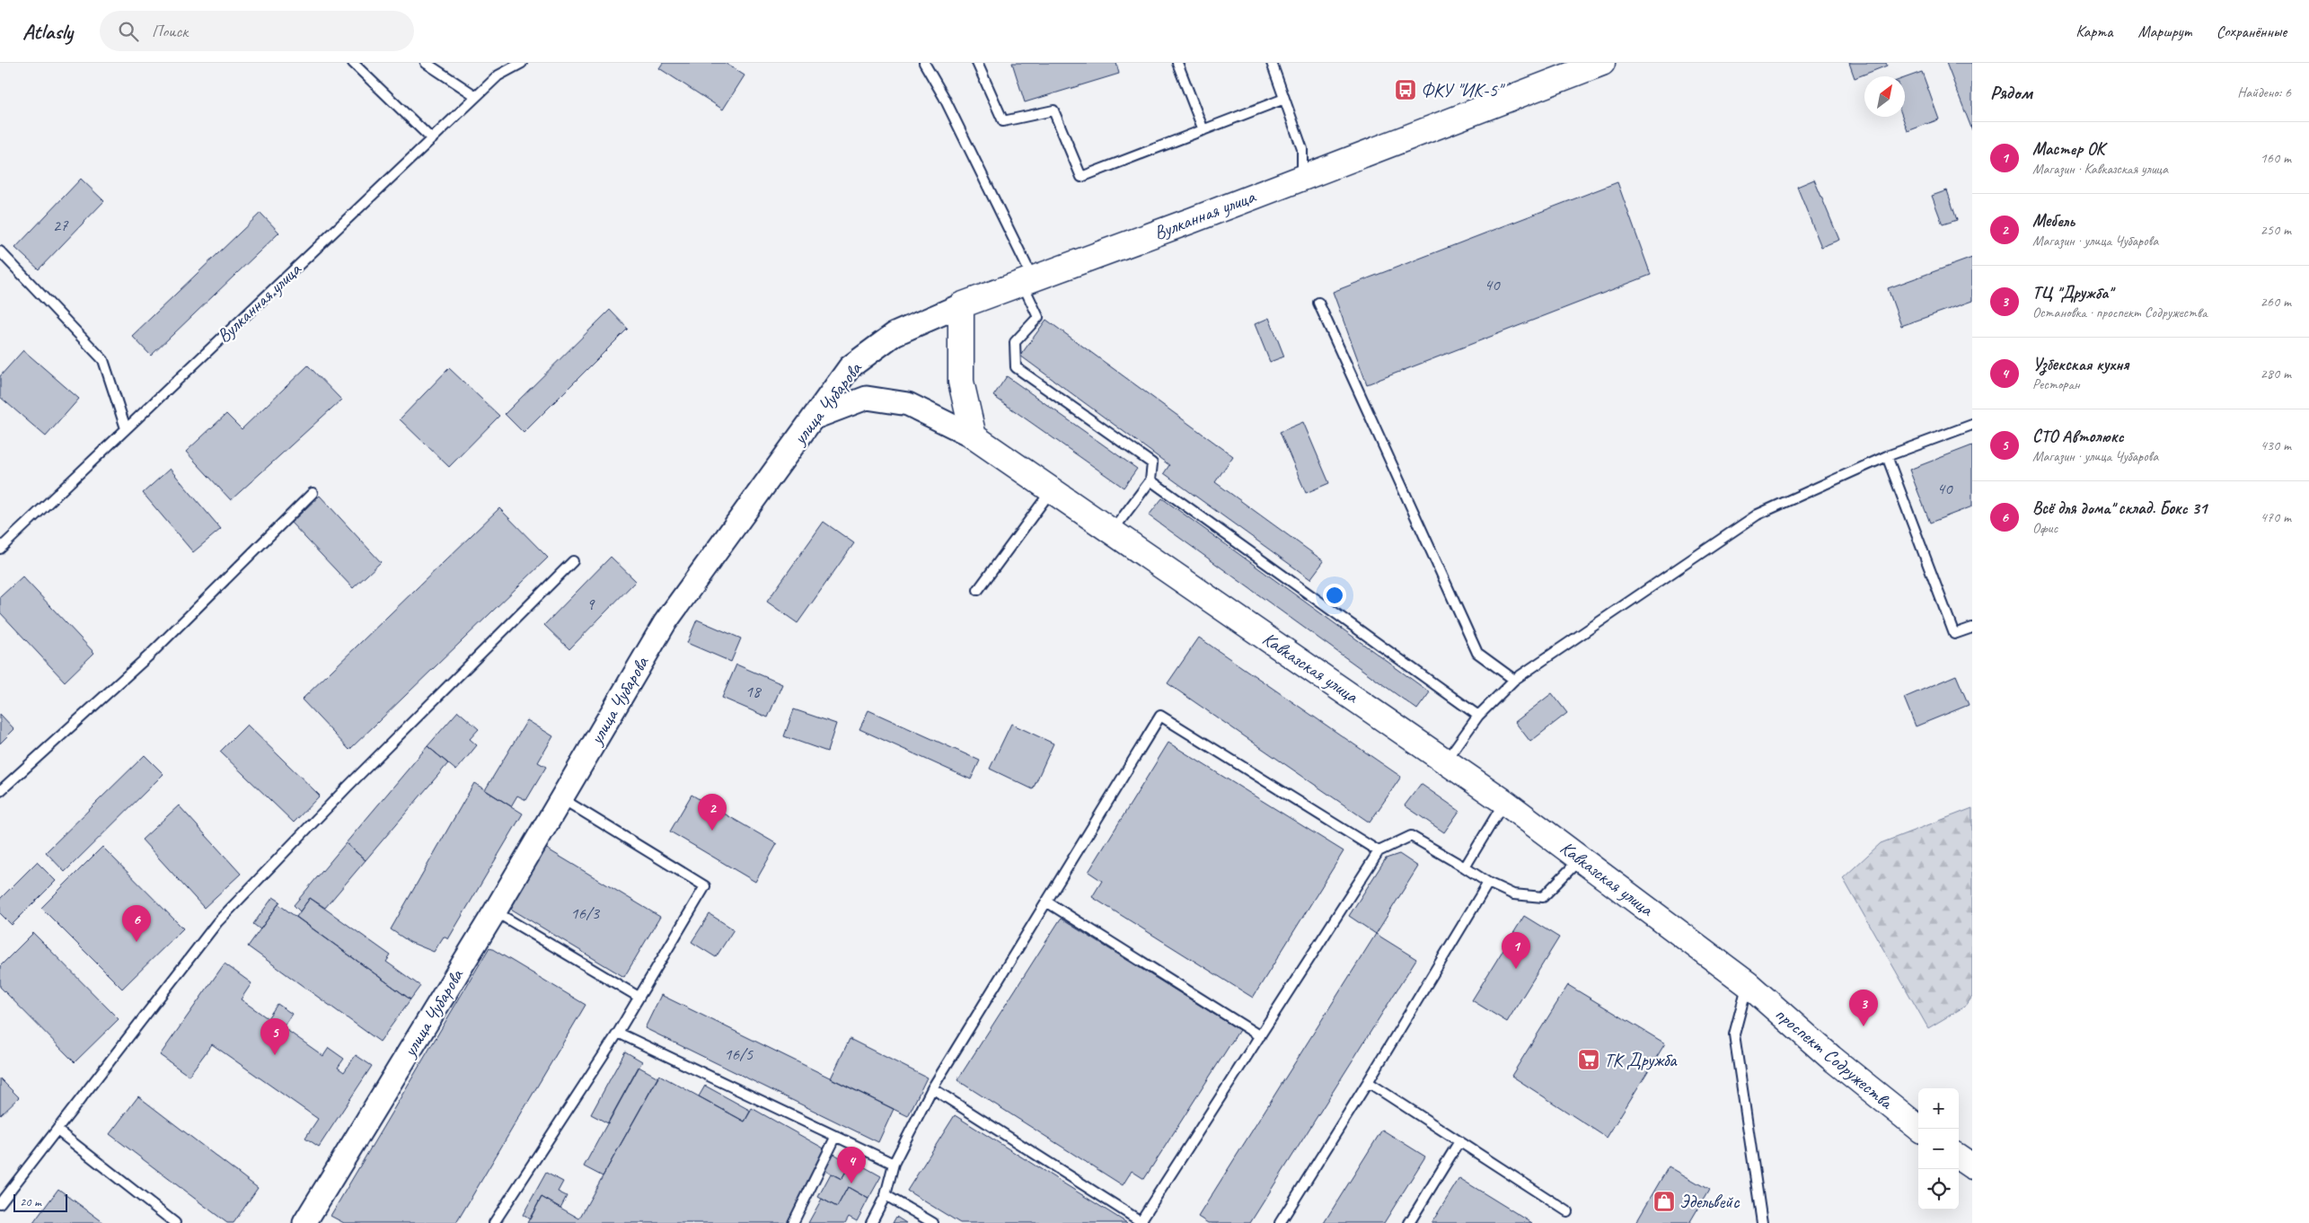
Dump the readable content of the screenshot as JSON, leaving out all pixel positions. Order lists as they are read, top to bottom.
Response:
{
  "streets": {
    "main road": [
      "Вулканная улица",
      "улица Чубарова",
      "Кавказская улица",
      "проспект Содружества"
    ]
  },
  "crossings": [
    ["Вулканная улица", "улица Чубарова"],
    ["Кавказская улица", "проспект Содружества"]
  ],
  "places": {
    "bus stop": ["ФКУ \"ИК-5\""],
    "supermarket": ["ТК Дружба"],
    "shop": ["Эдельвейс"]
  },
  "house_numbers": [
    "27",
    "40",
    "40",
    "9",
    "18",
    "16/3",
    "16/5"
  ],
  "scale_bar": "20 m",
  "north": "top right",
  "page": {
    "header": "Atlasly",
    "search": "Поиск",
    "nav": ["Карта", "Маршрут", "Сохранённые"],
    "heading": ["Рядом", "Найдено: 6"],
    "list": [
      {
        "mark": "1",
        "name": "Мастер ОК",
        "note": "Магазин · Кавказская улица",
        "value": "160 m"
      },
      {
        "mark": "2",
        "name": "Мебель",
        "note": "Магазин · улица Чубарова",
        "value": "250 m"
      },
      {
        "mark": "3",
        "name": "ТЦ \"Дружба\"",
        "note": "Остановка · проспект Содружества",
        "value": "260 m"
      },
      {
        "mark": "4",
        "name": "Узбекская кухня",
        "note": "Ресторан",
        "value": "280 m"
      },
      {
        "mark": "5",
        "name": "СТО Автолюкс",
        "note": "Магазин · улица Чубарова",
        "value": "430 m"
      },
      {
        "mark": "6",
        "name": "Всё для дома\" склад. Бокс 31",
        "note": "Офис",
        "value": "470 m"
      }
    ],
    "pins": [
      "2",
      "6",
      "1",
      "3",
      "5",
      "4"
    ],
    "map_buttons": ["+", "−"],
    "scale": "20 m"
  }
}
